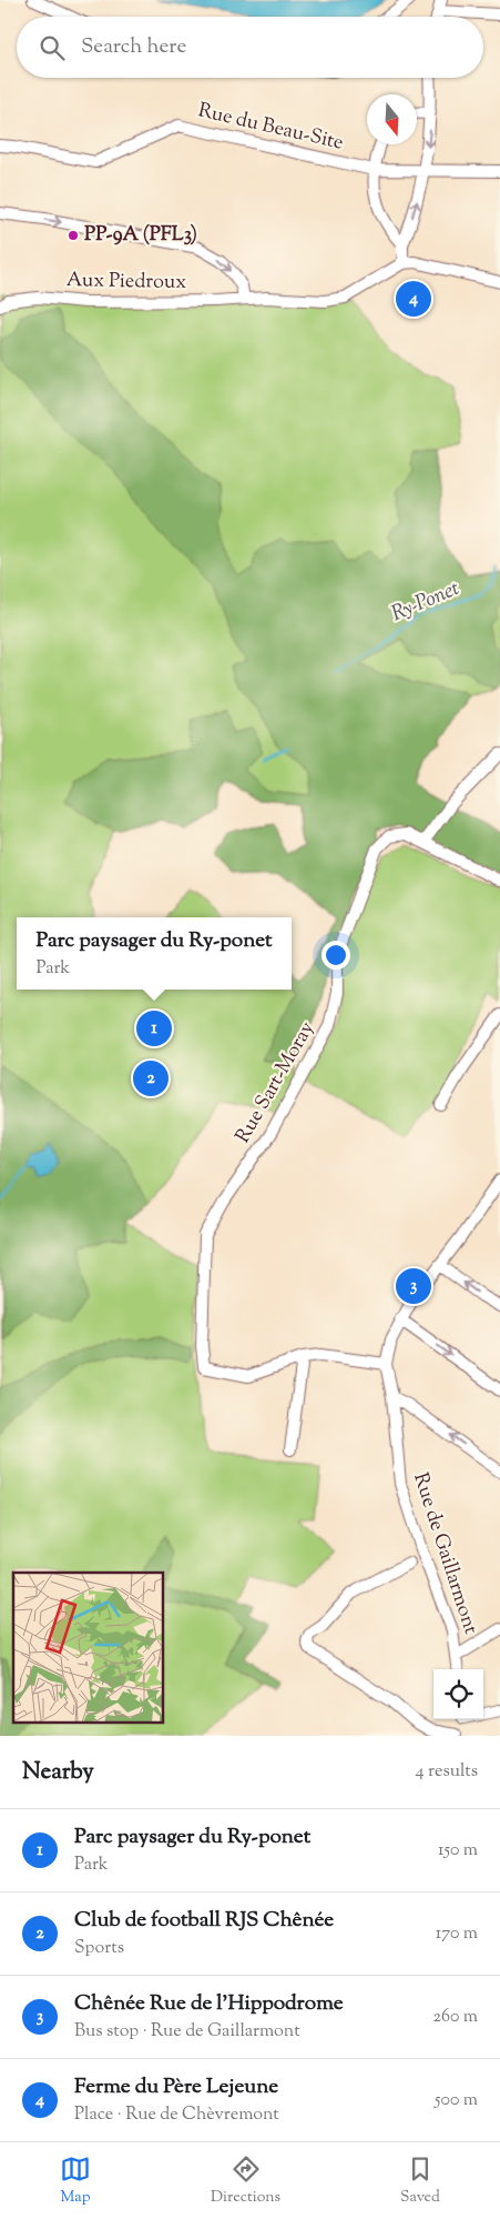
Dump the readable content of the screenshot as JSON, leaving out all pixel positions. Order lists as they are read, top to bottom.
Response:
{
  "streets": {
    "street": [
      "Rue du Beau-Site",
      "Aux Piedroux",
      "Rue Sart-Moray",
      "Rue de Gaillarmont"
    ]
  },
  "water": ["Ry-Ponet"],
  "places": ["PP-9A (PFL3)"],
  "north": "bottom",
  "page": {
    "search": "Search here",
    "pins": [
      "4",
      "1",
      "2",
      "3"
    ],
    "popup": ["Parc paysager du Ry-ponet", "Park"],
    "heading": ["Nearby", "4 results"],
    "list": [
      {
        "mark": "1",
        "name": "Parc paysager du Ry-ponet",
        "note": "Park",
        "value": "150 m"
      },
      {
        "mark": "2",
        "name": "Club de football RJS Chênée",
        "note": "Sports",
        "value": "170 m"
      },
      {
        "mark": "3",
        "name": "Chênée Rue de l'Hippodrome",
        "note": "Bus stop · Rue de Gaillarmont",
        "value": "260 m"
      },
      {
        "mark": "4",
        "name": "Ferme du Père Lejeune",
        "note": "Place · Rue de Chèvremont",
        "value": "500 m"
      }
    ],
    "nav": ["Map", "Directions", "Saved"]
  }
}
